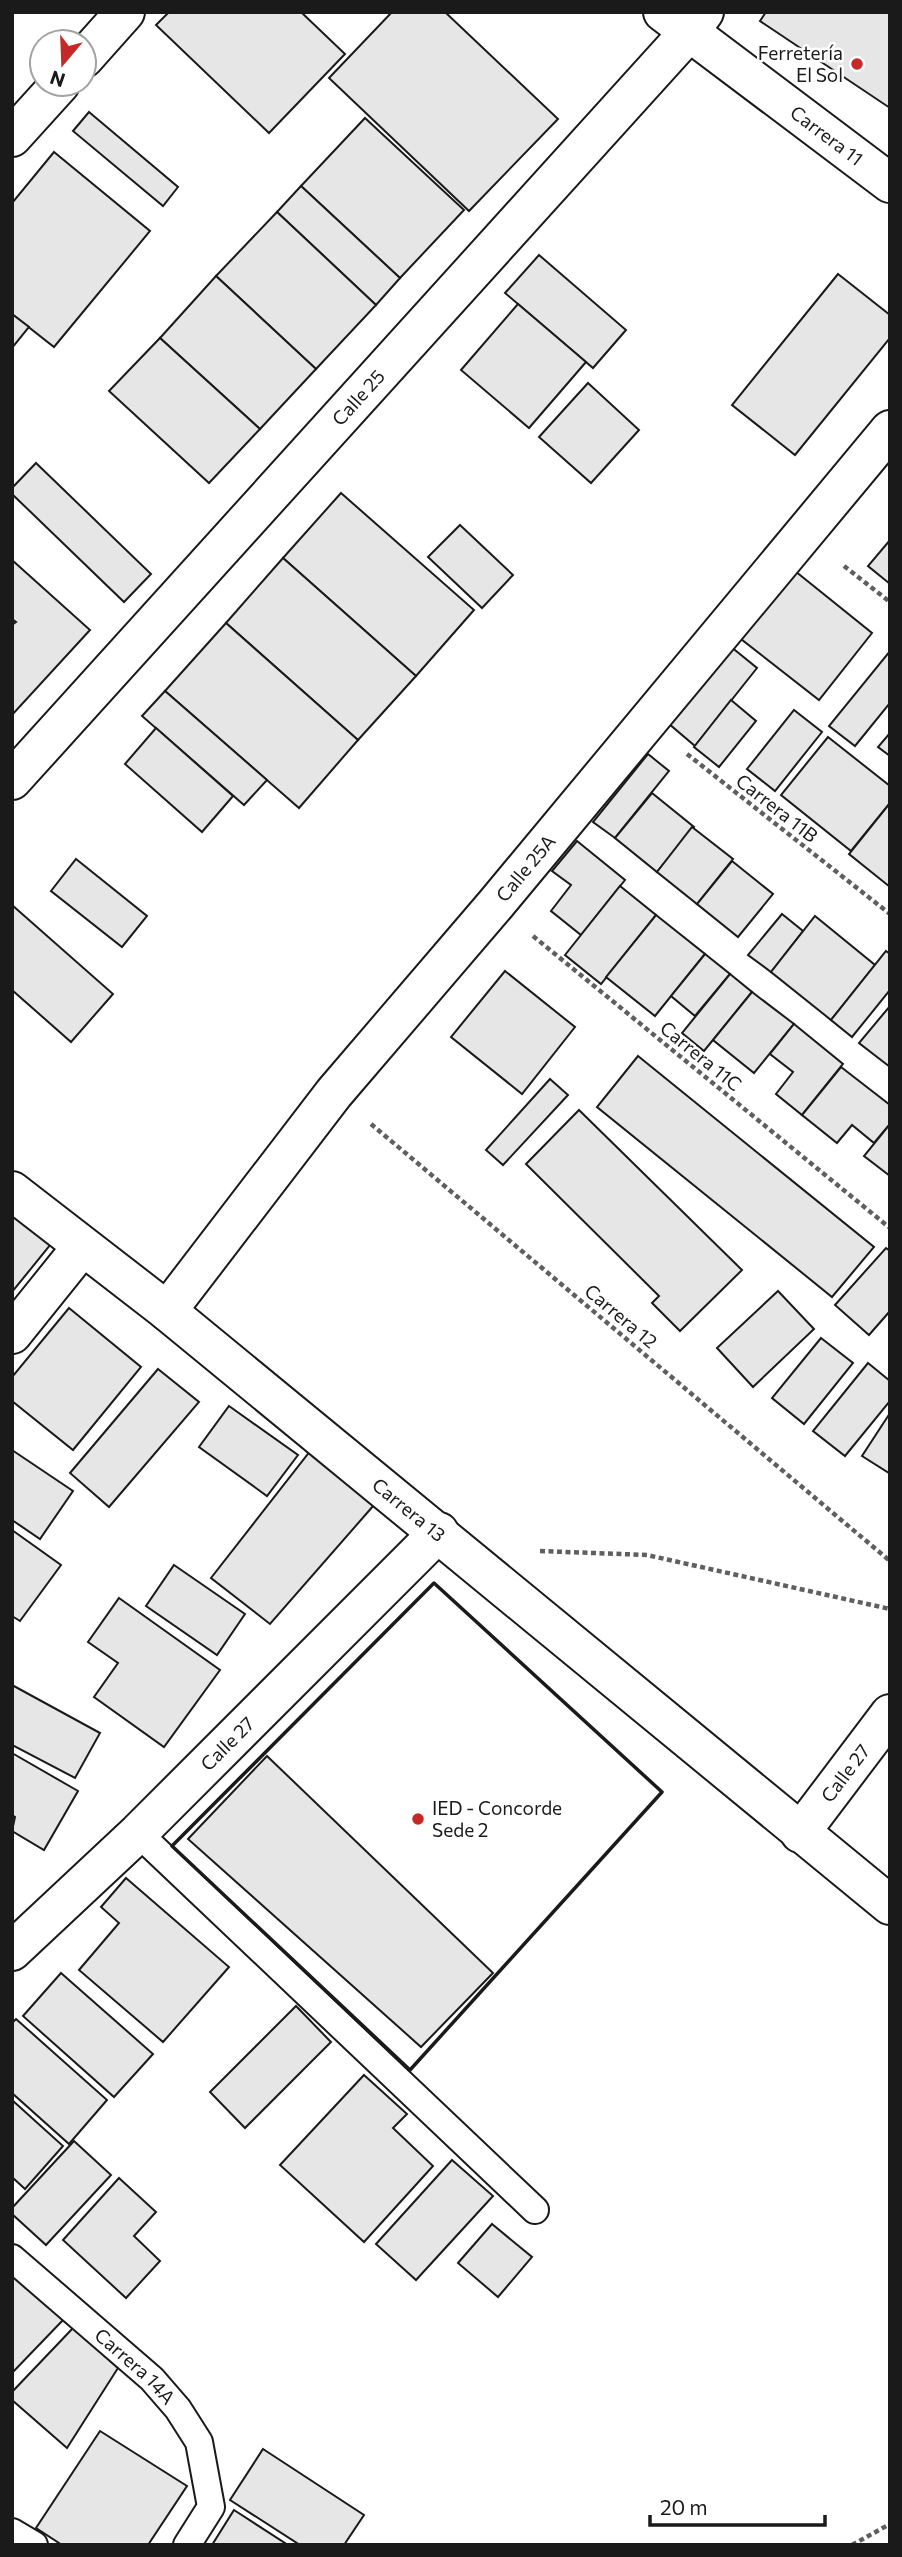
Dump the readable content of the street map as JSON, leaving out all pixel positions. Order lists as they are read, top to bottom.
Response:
{
  "streets": {
    "street": [
      "Carrera 11",
      "Calle 25",
      "Calle 25A",
      "Carrera 13",
      "Calle 27"
    ],
    "lane": ["Carrera 14A"],
    "path": ["Carrera 11B", "Carrera 11C", "Carrera 12"]
  },
  "crossings": [
    ["Carrera 11", "Calle 25"],
    ["Carrera 11B", "Calle 25A"],
    ["Calle 25A", "Carrera 11C"],
    ["Calle 25A", "Carrera 12"],
    ["Calle 25A", "Carrera 13"],
    ["Carrera 13", "Calle 27"]
  ],
  "places": ["Ferretería El Sol", "IED - Concorde Sede 2"],
  "scale_bar": "20 m",
  "north": "bottom"
}
